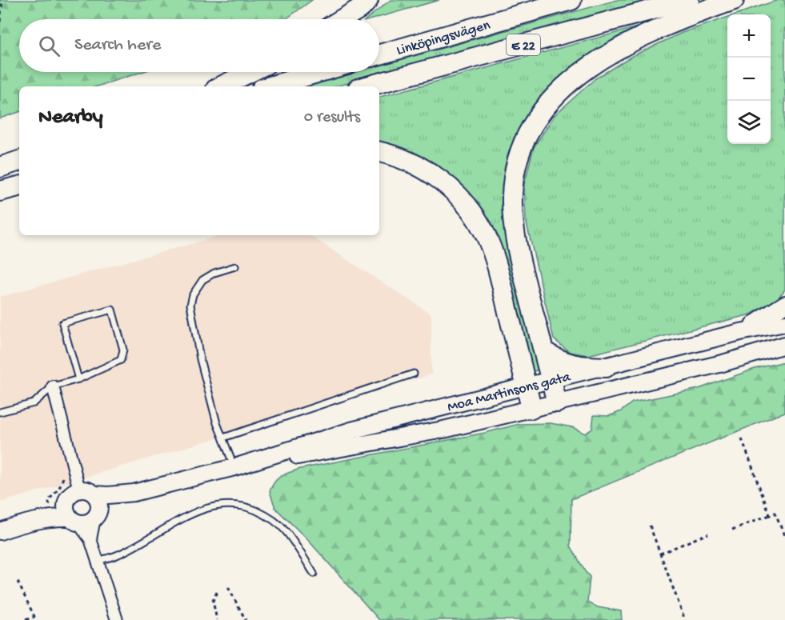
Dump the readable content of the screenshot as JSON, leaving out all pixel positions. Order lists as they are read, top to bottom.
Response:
{
  "streets": {
    "highway": ["Linköpingsvägen", "E 22"],
    "street": ["Moa Martinsons gata"]
  },
  "page": {
    "map_buttons": ["+", "−"],
    "search": "Search here",
    "heading": ["Nearby", "0 results"]
  }
}
